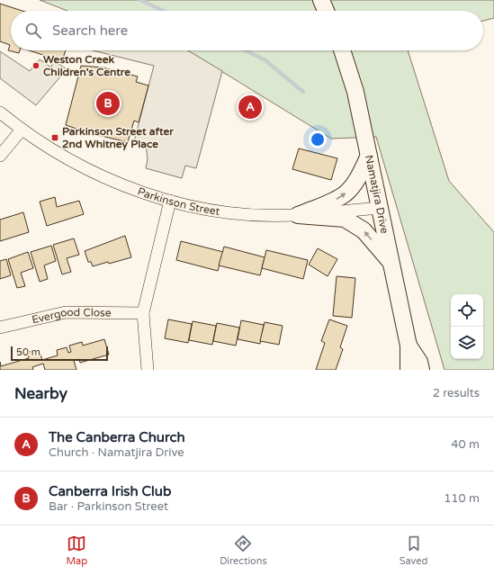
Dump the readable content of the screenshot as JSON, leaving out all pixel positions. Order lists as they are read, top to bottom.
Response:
{
  "streets": {
    "main road": ["Namatjira Drive"],
    "street": ["Parkinson Street", "Evergood Close"]
  },
  "crossings": [
    ["Namatjira Drive", "Parkinson Street"]
  ],
  "places": {
    "other": ["Weston Creek Children’s Centre"],
    "transit": ["Parkinson Street after 2nd Whitney Place"]
  },
  "scale_bar": "50 m",
  "page": {
    "search": "Search here",
    "pins": ["B", "A"],
    "scale": "50 m",
    "heading": ["Nearby", "2 results"],
    "list": [
      {
        "mark": "A",
        "name": "The Canberra Church",
        "note": "Church · Namatjira Drive",
        "value": "40 m"
      },
      {
        "mark": "B",
        "name": "Canberra Irish Club",
        "note": "Bar · Parkinson Street",
        "value": "110 m"
      }
    ],
    "nav": ["Map", "Directions", "Saved"]
  }
}
